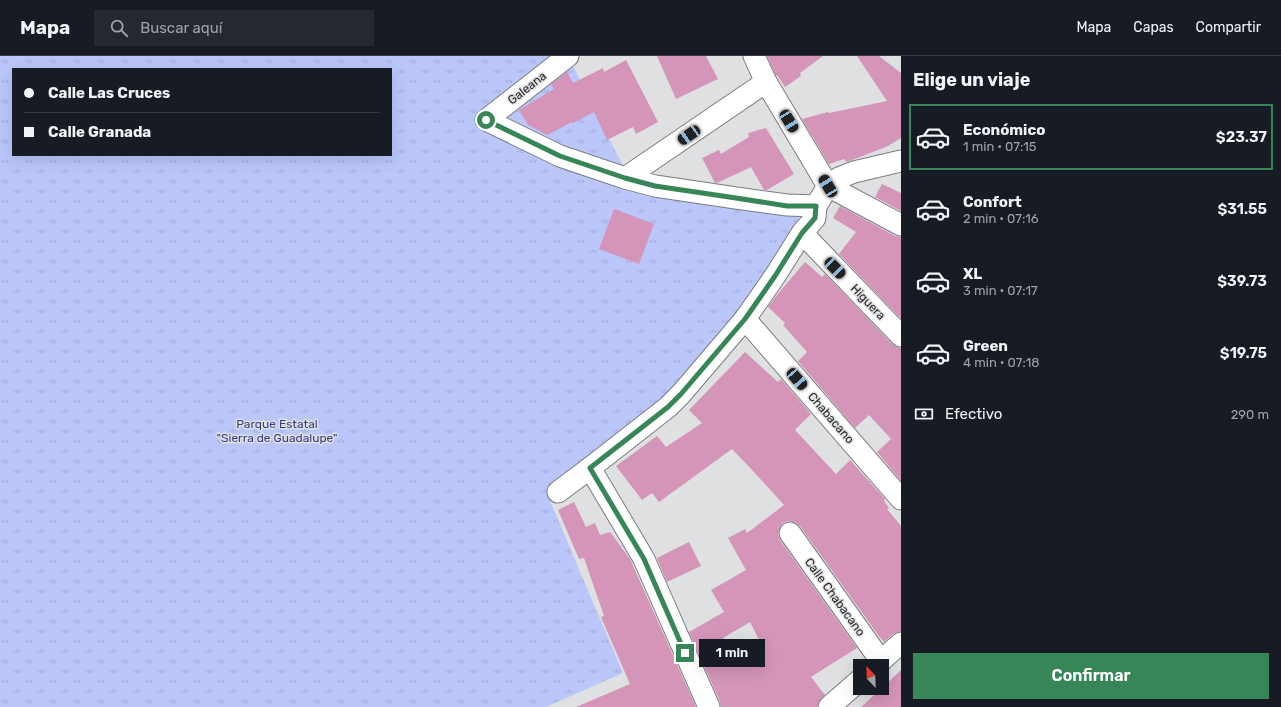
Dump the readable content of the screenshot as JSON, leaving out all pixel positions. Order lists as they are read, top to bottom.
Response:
{
  "streets": {
    "street": [
      "Galeana",
      "Higuera",
      "Chabacano",
      "Calle Chabacano"
    ]
  },
  "parks": ["Parque Estatal \"Sierra de Guadalupe\""],
  "north": "top left",
  "page": {
    "header": "Mapa",
    "search": "Buscar aquí",
    "nav": ["Mapa", "Capas", "Compartir"],
    "heading": "Elige un viaje",
    "banner": ["Calle Las Cruces", "Calle Granada"],
    "list": [
      {
        "name": "Económico",
        "note": "1 min · 07:15",
        "value": "$23.37"
      },
      {
        "name": "Confort",
        "note": "2 min · 07:16",
        "value": "$31.55"
      },
      {
        "name": "XL",
        "note": "3 min · 07:17",
        "value": "$39.73"
      },
      {
        "name": "Green",
        "note": "4 min · 07:18",
        "value": "$19.75"
      }
    ],
    "pay": ["Efectivo", "290 m"],
    "bubble": "1 min",
    "buttons": "Confirmar"
  }
}
